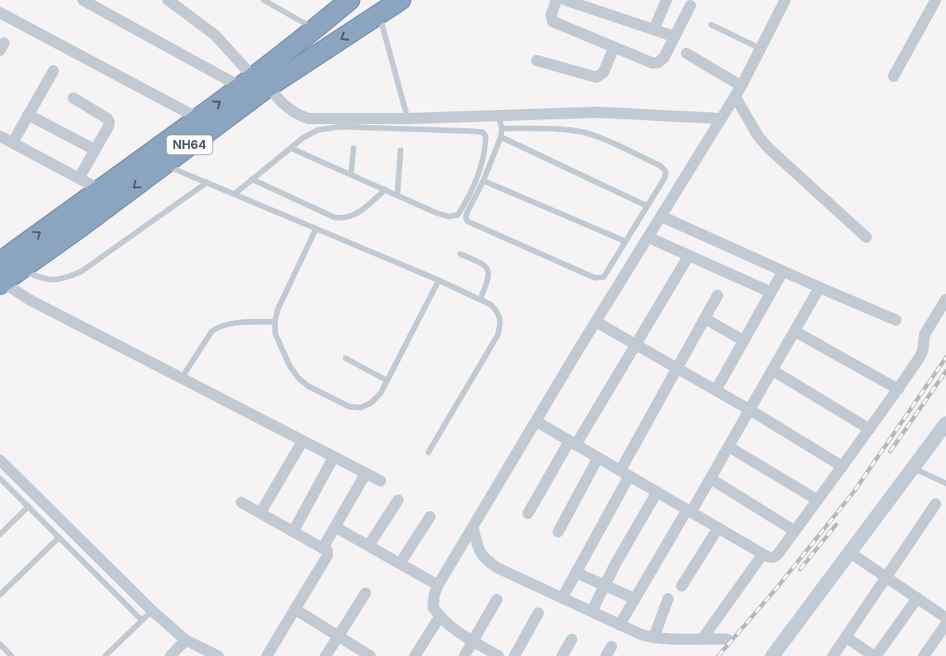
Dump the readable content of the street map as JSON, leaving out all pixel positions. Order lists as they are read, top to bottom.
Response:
{
  "streets": {
    "highway": ["NH64"]
  }
}
